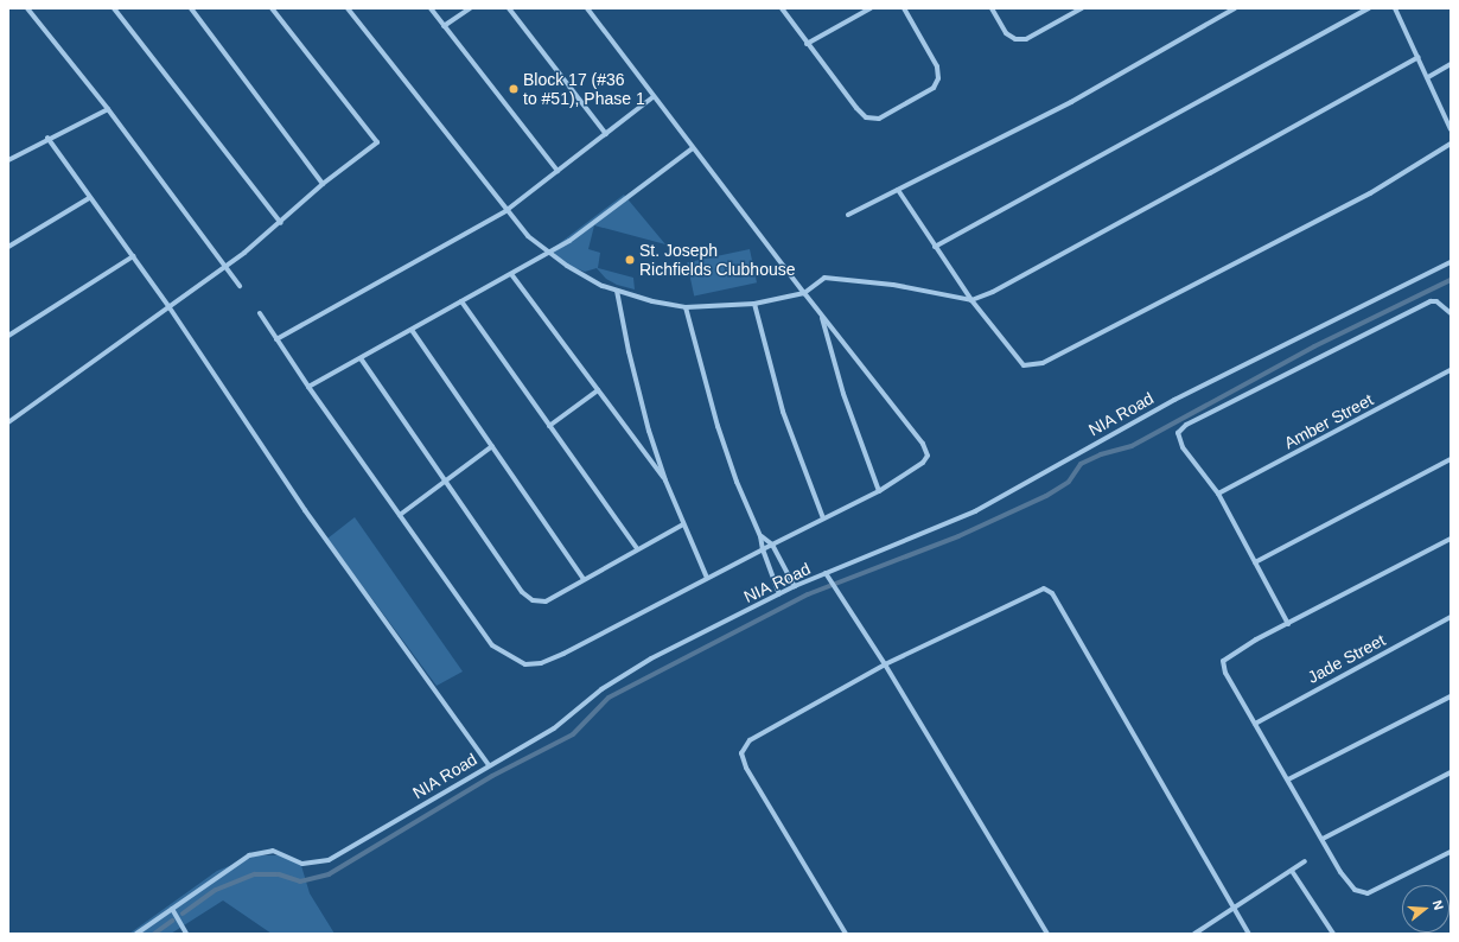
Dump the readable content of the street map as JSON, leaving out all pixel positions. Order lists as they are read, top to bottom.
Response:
{
  "streets": {
    "street": ["NIA Road", "Amber Street", "Jade Street"]
  },
  "places": ["Block 17 (#36 to #51), Phase 1", "St. Joseph Richfields Clubhouse"],
  "north": "right"
}
